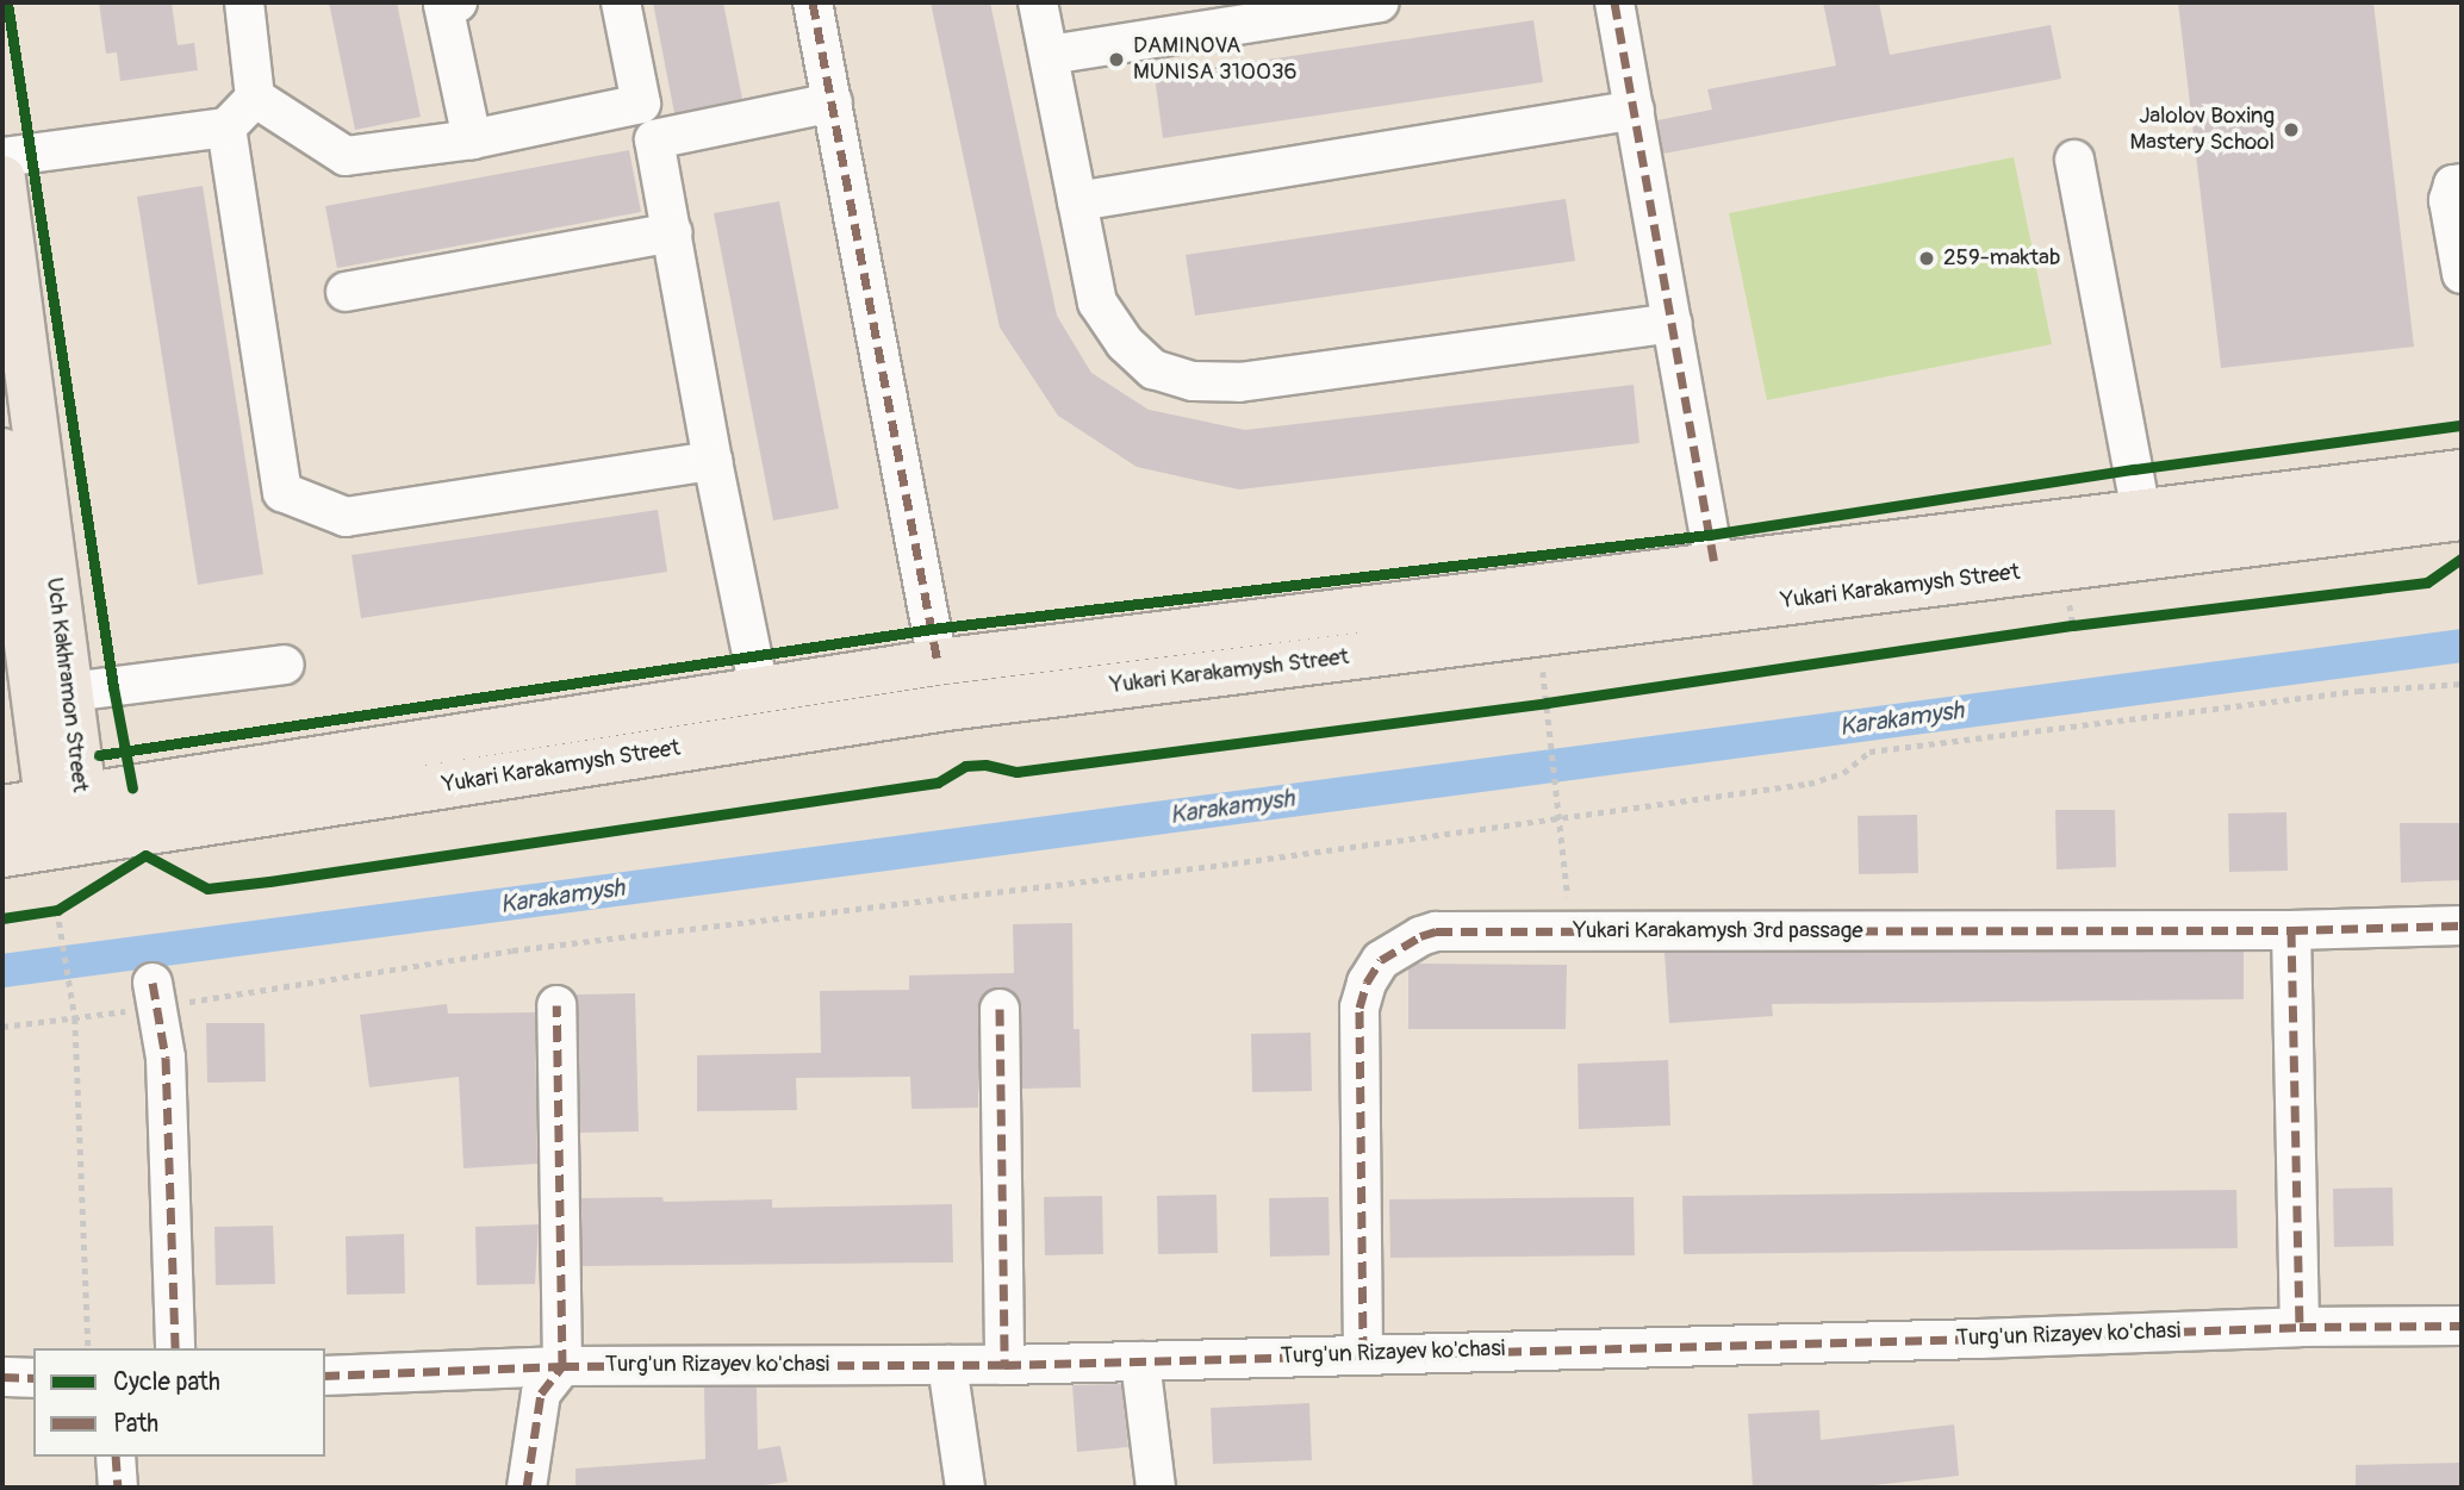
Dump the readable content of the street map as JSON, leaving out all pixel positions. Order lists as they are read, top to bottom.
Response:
{
  "streets": {
    "main road": ["Yukari Karakamysh Street", "Uch Kakhramon Street"],
    "street": ["Yukari Karakamysh 3rd passage", "Turg'un Rizayev ko'chasi"]
  },
  "crossings": [
    ["Yukari Karakamysh Street", "Uch Kakhramon Street"],
    ["Yukari Karakamysh 3rd passage", "Turg'un Rizayev ko'chasi"]
  ],
  "water": ["Karakamysh"],
  "places": ["DAMINOVA MUNISA 310036", "Jalolov Boxing Mastery School", "259-maktab"],
  "legend": ["Cycle path", "Path"]
}
